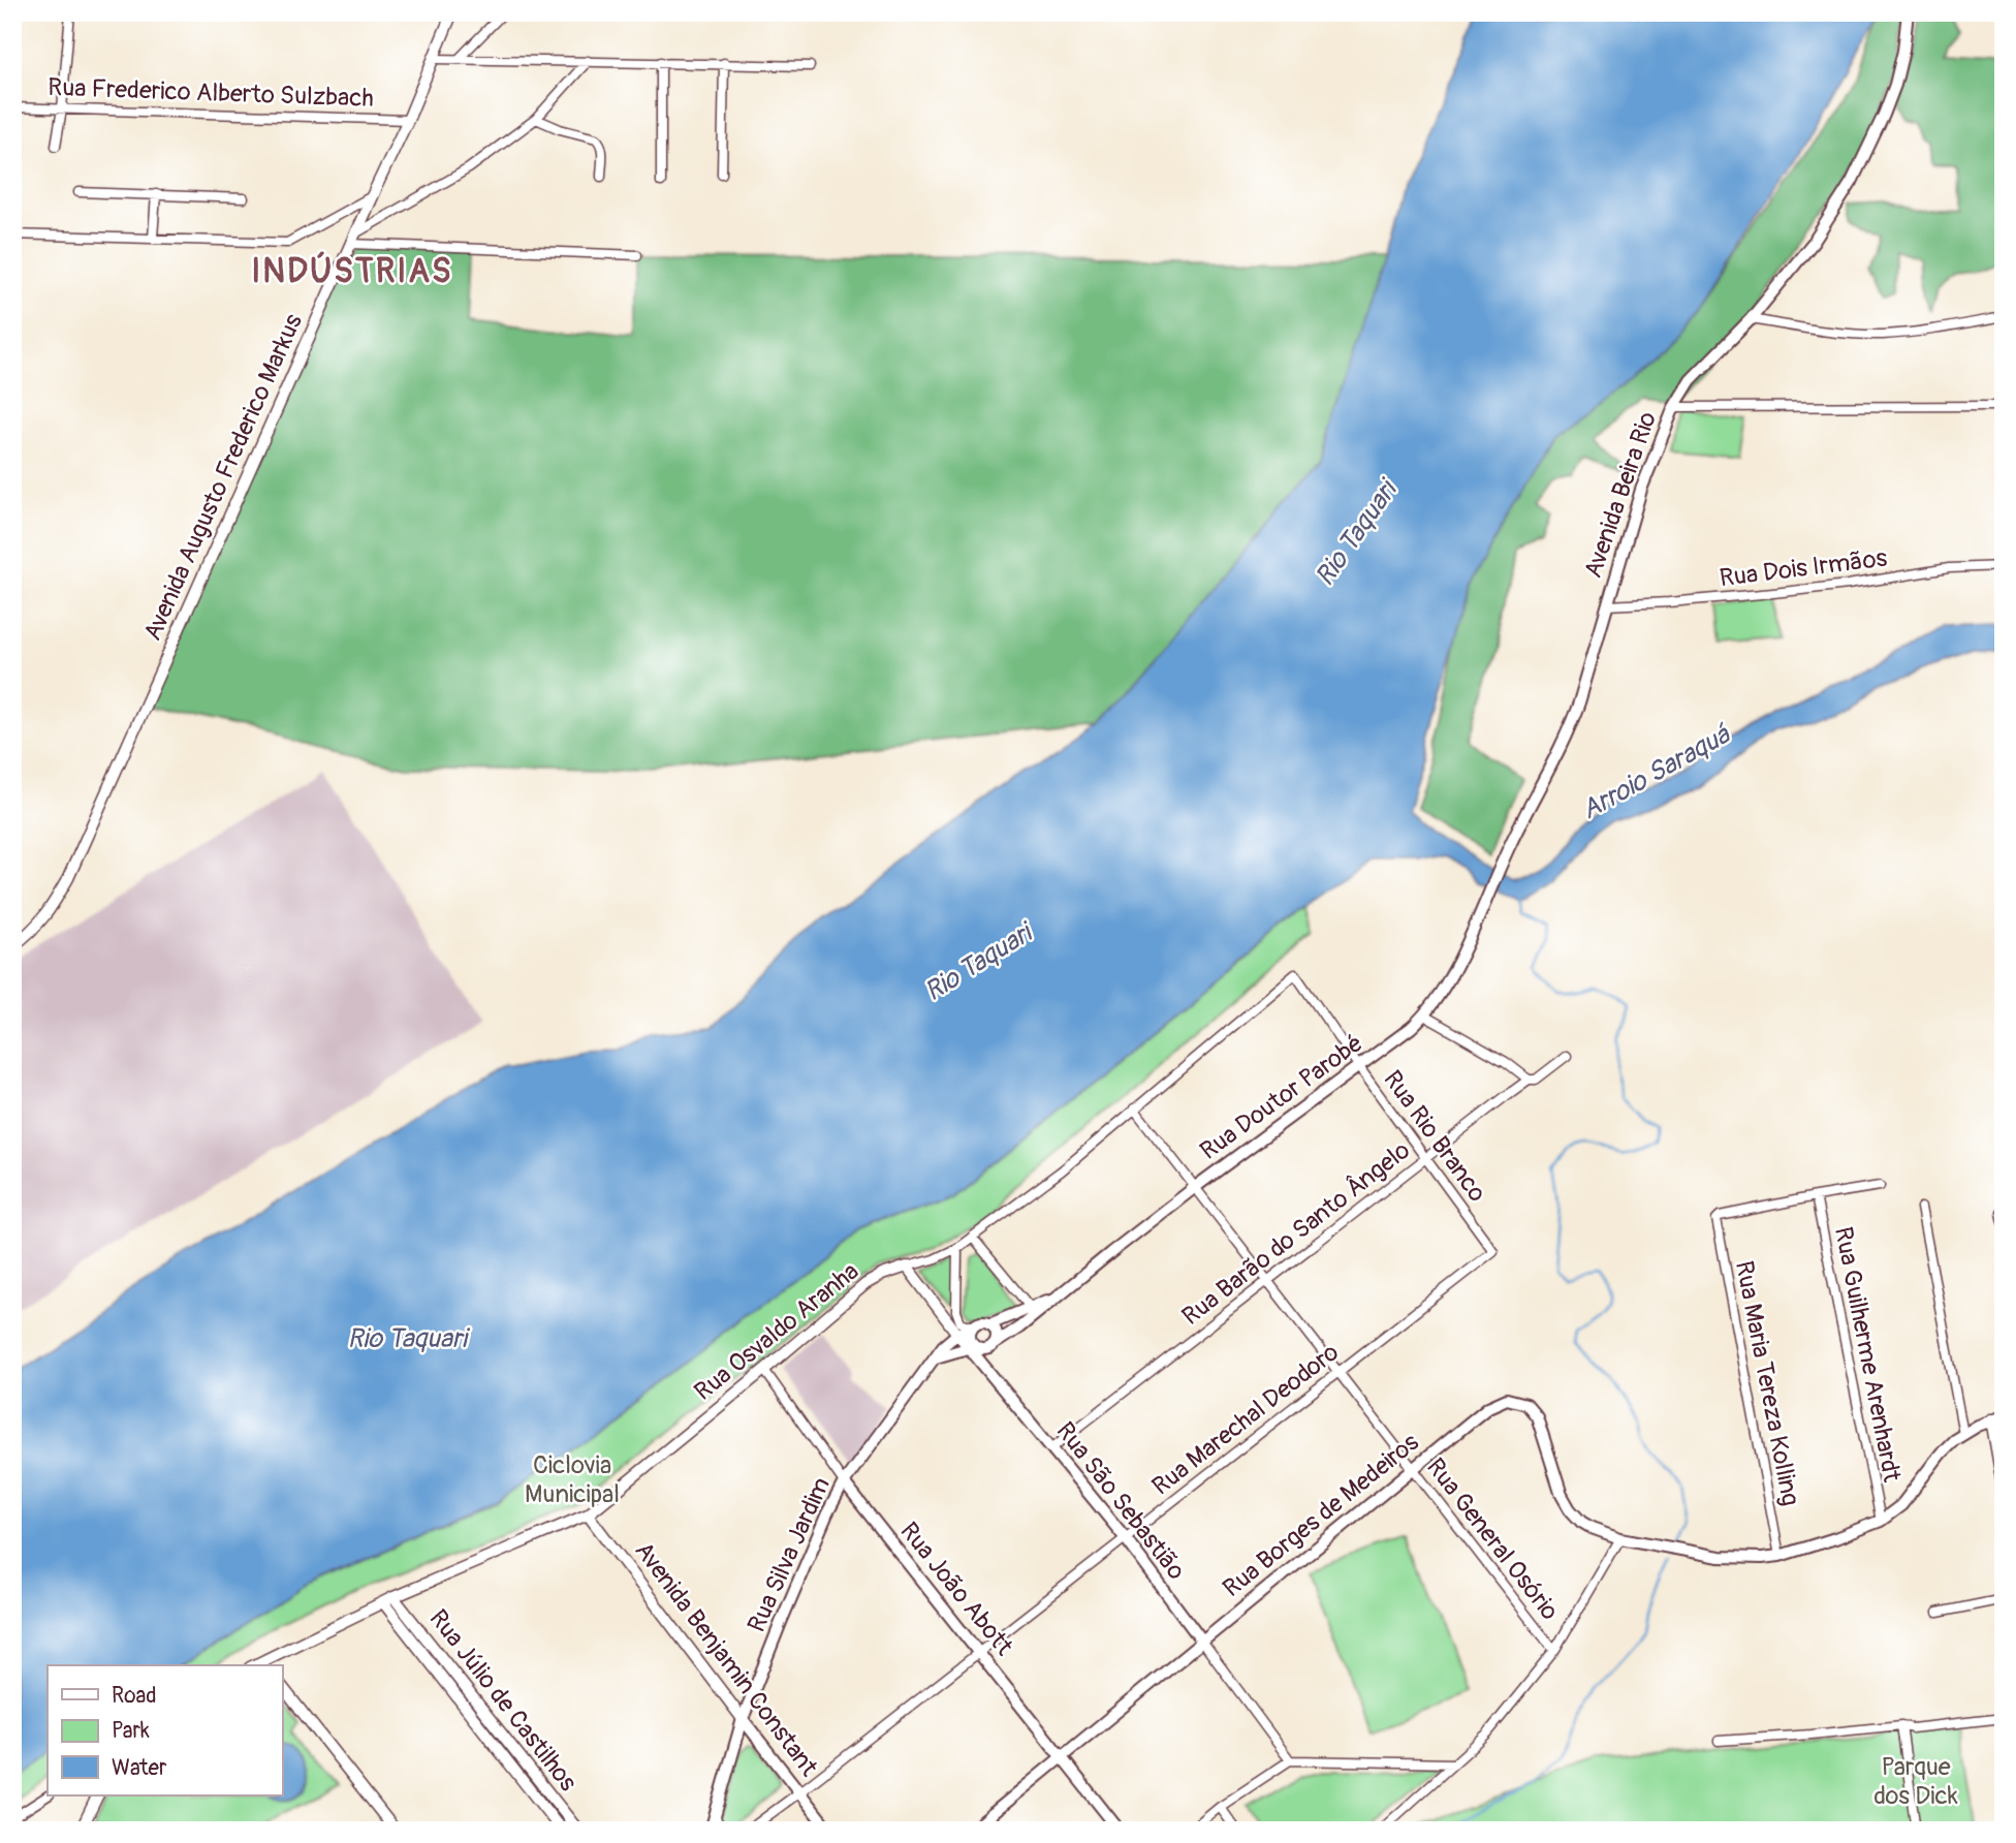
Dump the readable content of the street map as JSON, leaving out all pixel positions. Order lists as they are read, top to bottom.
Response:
{
  "streets": {
    "main road": [
      "Avenida Beira Rio",
      "Rua Doutor Parobé",
      "Rua São Sebastião",
      "Rua Borges de Medeiros",
      "Rua Silva Jardim",
      "Rua João Abott",
      "Avenida Benjamin Constant"
    ],
    "street": [
      "Rua Frederico Alberto Sulzbach",
      "Avenida Augusto Frederico Markus",
      "Rua Dois Irmãos",
      "Rua Rio Branco",
      "Rua Barão do Santo Ângelo",
      "Rua Osvaldo Aranha",
      "Rua Guilherme Arenhardt",
      "Rua Maria Tereza Kolling",
      "Rua Marechal Deodoro",
      "Rua General Osório",
      "Rua Júlio de Castilhos"
    ]
  },
  "crossings": [
    ["Rua Frederico Alberto Sulzbach", "Avenida Augusto Frederico Markus"],
    ["Avenida Beira Rio", "Rua Dois Irmãos"],
    ["Avenida Beira Rio", "Rua Doutor Parobé"],
    ["Rua Doutor Parobé", "Rua Rio Branco"],
    ["Rua Doutor Parobé", "Rua São Sebastião"],
    ["Rua Doutor Parobé", "Rua General Osório"],
    ["Rua Doutor Parobé", "Rua Silva Jardim"],
    ["Rua Rio Branco", "Rua Barão do Santo Ângelo"],
    ["Rua Rio Branco", "Rua Osvaldo Aranha"],
    ["Rua Rio Branco", "Rua Marechal Deodoro"],
    ["Rua Barão do Santo Ângelo", "Rua São Sebastião"],
    ["Rua Barão do Santo Ângelo", "Rua General Osório"],
    ["Rua Osvaldo Aranha", "Rua São Sebastião"],
    ["Rua Osvaldo Aranha", "Rua General Osório"],
    ["Rua Osvaldo Aranha", "Rua João Abott"],
    ["Rua Osvaldo Aranha", "Avenida Benjamin Constant"],
    ["Rua Osvaldo Aranha", "Rua Júlio de Castilhos"],
    ["Rua Guilherme Arenhardt", "Rua Maria Tereza Kolling"],
    ["Rua Guilherme Arenhardt", "Rua Borges de Medeiros"],
    ["Rua Maria Tereza Kolling", "Rua Borges de Medeiros"],
    ["Rua Marechal Deodoro", "Rua São Sebastião"],
    ["Rua Marechal Deodoro", "Rua General Osório"],
    ["Rua Marechal Deodoro", "Rua João Abott"],
    ["Rua Marechal Deodoro", "Avenida Benjamin Constant"],
    ["Rua São Sebastião", "Rua Borges de Medeiros"],
    ["Rua São Sebastião", "Rua Silva Jardim"],
    ["Rua Borges de Medeiros", "Rua General Osório"],
    ["Rua Borges de Medeiros", "Rua João Abott"],
    ["Rua Silva Jardim", "Rua João Abott"],
    ["Rua Silva Jardim", "Avenida Benjamin Constant"]
  ],
  "districts": ["INDÚSTRIAS"],
  "water": ["Rio Taquari", "Arroio Saraquá"],
  "parks": ["Ciclovia Municipal", "Parque dos Dick"],
  "legend": ["Road", "Park", "Water"]
}
